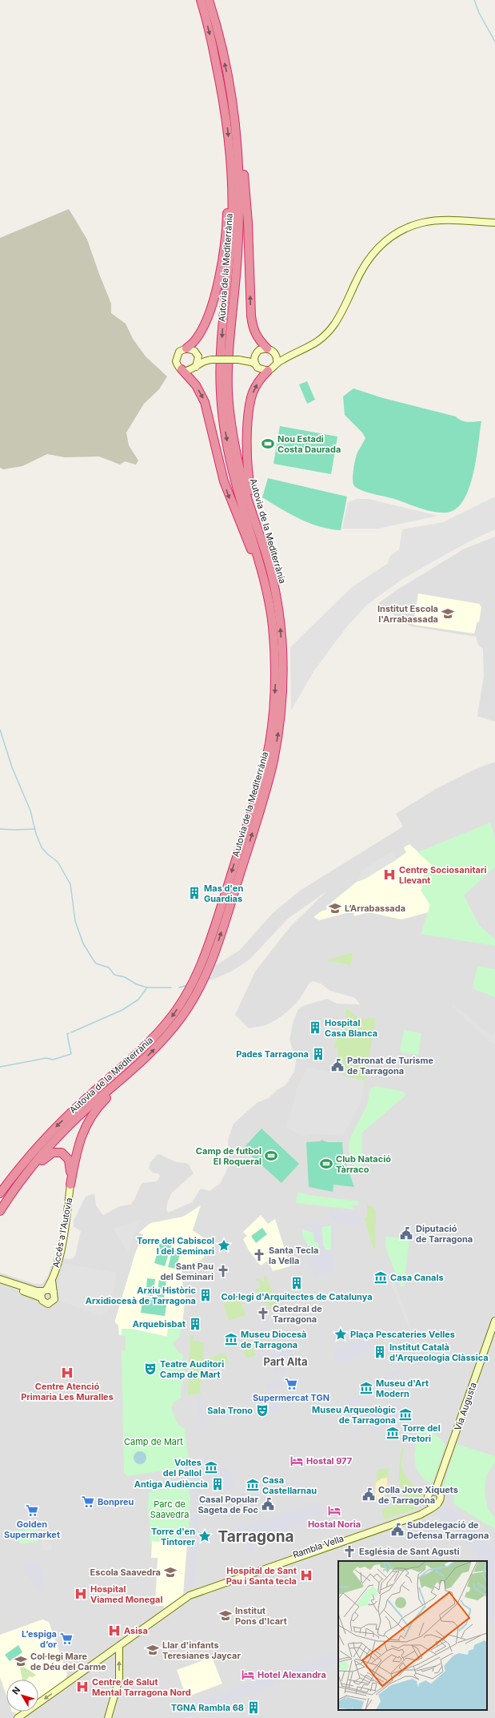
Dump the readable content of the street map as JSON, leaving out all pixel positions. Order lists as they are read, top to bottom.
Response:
{
  "streets": {
    "highway": ["Autovia de la Mediterrània"],
    "main road": ["Accés a l'Autovia", "Via Augusta", "Rambla Vella"]
  },
  "crossings": [
    ["Via Augusta", "Rambla Vella"]
  ],
  "districts": ["Part Alta", "Tarragona"],
  "parks": ["Camp de Mart", "Parc de Saavedra"],
  "places": {
    "sports": ["Nou Estadi Costa Daurada", "Camp de futbol El Roqueral", "Club Natació Tàrraco"],
    "school or university": [
      "Institut Escola l'Arrabassada",
      "L’Arrabassada",
      "Escola Saavedra",
      "Institut Pons d'Icart",
      "Llar d'infants Teresianes Jaycar",
      "Col·legi Mare de Déu del Carme"
    ],
    "hospital": [
      "Centre Sociosanitari Llevant",
      "Centre Atenció Primaria Les Muralles",
      "Hospital de Sant Pau i Santa tecla",
      "Hospital Viamed Monegal",
      "Asisa",
      "Centre de Salut Mental Tarragona Nord"
    ],
    "building": [
      "Mas d'en Guardias",
      "Hospital Casa Blanca",
      "Pades Tarragona",
      "Col·legi d'Arquitectes de Catalunya",
      "Arxiu Històric Arxidiocesà de Tarragona",
      "Arquebisbat",
      "Institut Català d'Arqueologia Clàssica",
      "Antiga Audiència",
      "TGNA Rambla 68"
    ],
    "public building": [
      "Patronat de Turisme de Tarragona",
      "Diputació de Tarragona",
      "Colla Jove Xiquets de Tarragona",
      "Casal Popular Sageta de Foc",
      "Subdelegació de Defensa Tarragona"
    ],
    "place": ["Torre del Cabiscol I del Seminari", "Plaça Pescateries Velles", "Torre d'en Tintorer"],
    "church": [
      "Santa Tecla la Vella",
      "Sant Pau del Seminari",
      "Catedral de Tarragona",
      "Església de Sant Agustí"
    ],
    "museum": [
      "Casa Canals",
      "Museu Diocesà de Tarragona",
      "Museu d'Art Modern",
      "Museu Arqueològic de Tarragona",
      "Torre del Pretori",
      "Voltes del Pallol",
      "Casa Castellarnau"
    ],
    "theatre": ["Teatre Auditori Camp de Mart", "Sala Trono"],
    "supermarket": [
      "Supermercat TGN",
      "Bonpreu",
      "Golden Supermarket",
      "L’espiga d’or"
    ],
    "hotel": ["Hostal 977", "Hostal Noria", "Hotel Alexandra"]
  },
  "north": "top left"
}
